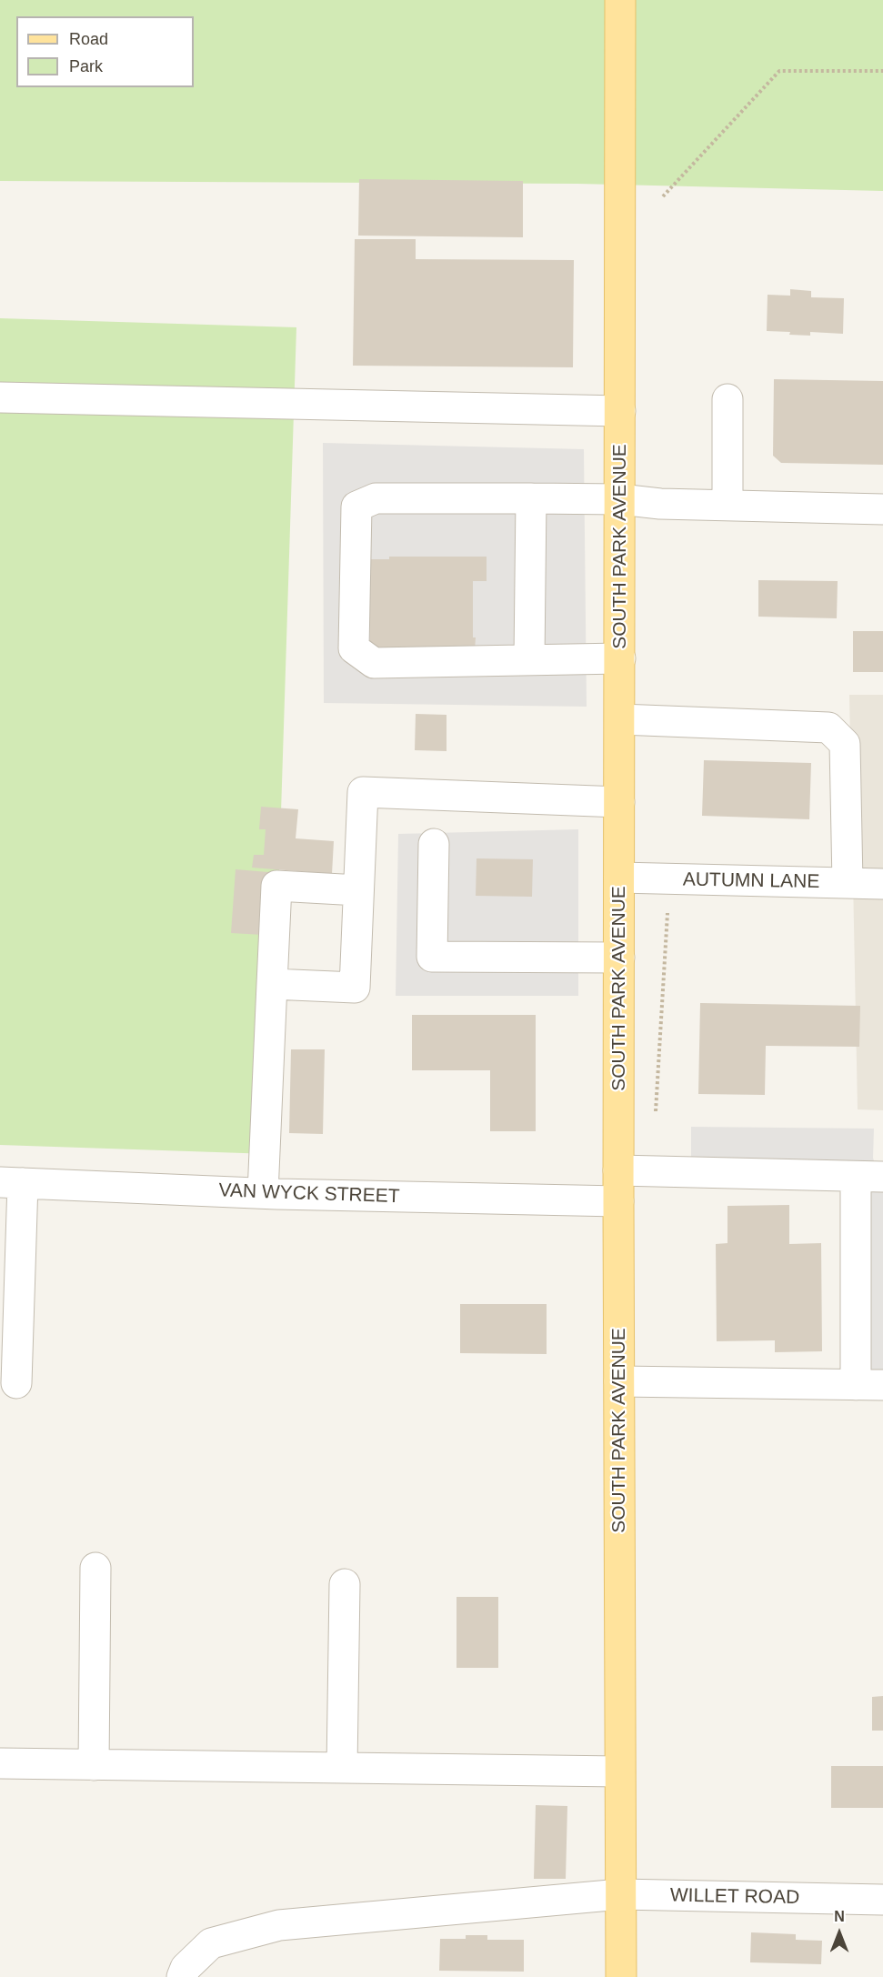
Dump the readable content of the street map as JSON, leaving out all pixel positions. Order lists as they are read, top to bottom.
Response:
{
  "streets": {
    "main road": ["SOUTH PARK AVENUE"],
    "street": ["AUTUMN LANE", "VAN WYCK STREET", "WILLET ROAD"]
  },
  "crossings": [
    ["SOUTH PARK AVENUE", "AUTUMN LANE"],
    ["SOUTH PARK AVENUE", "VAN WYCK STREET"],
    ["SOUTH PARK AVENUE", "WILLET ROAD"]
  ],
  "legend": ["Road", "Park"],
  "north": "top"
}
